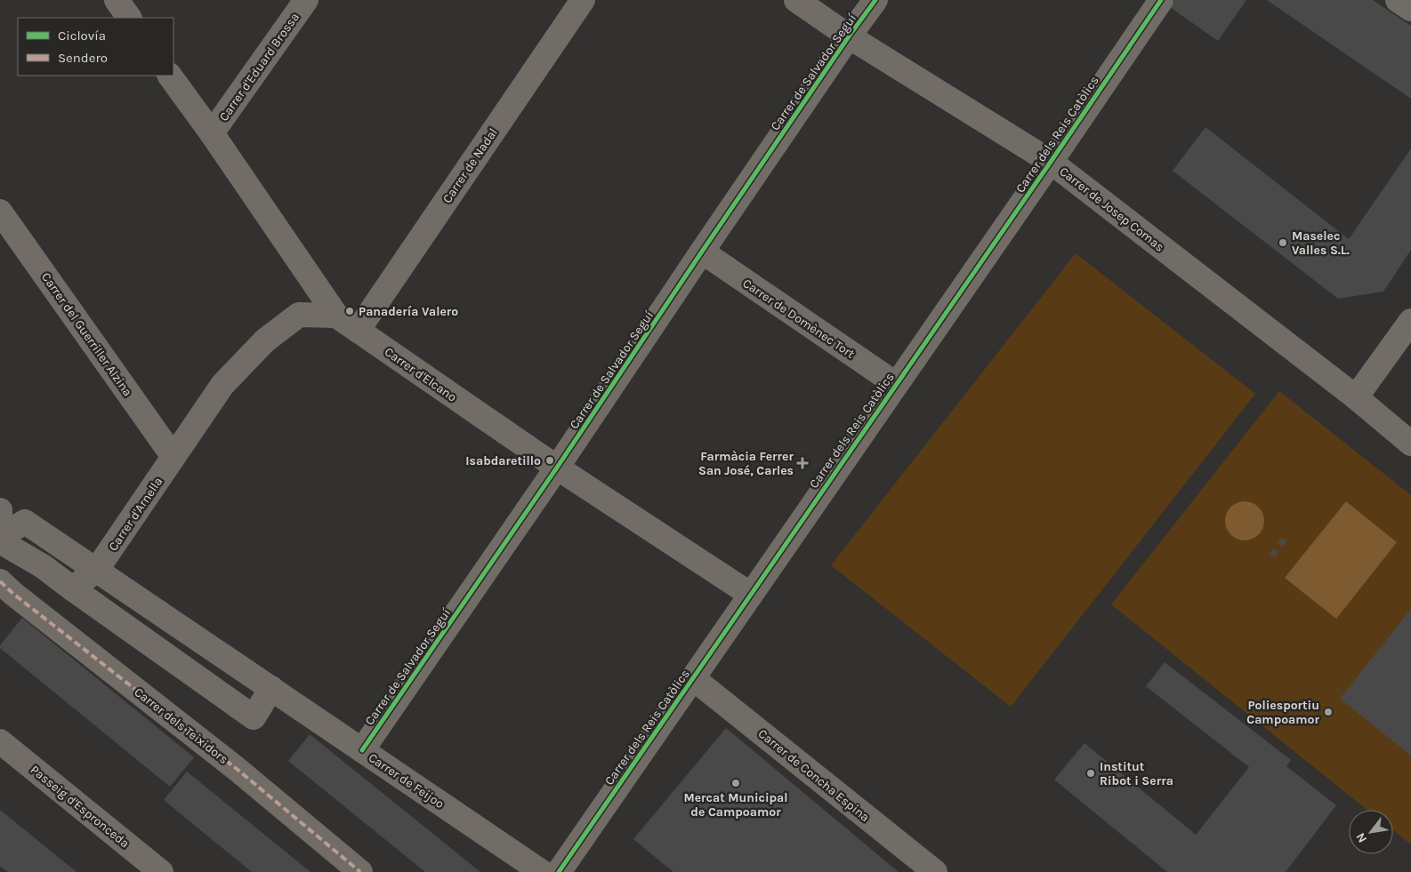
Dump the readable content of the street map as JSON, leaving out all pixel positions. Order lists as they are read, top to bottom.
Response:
{
  "streets": {
    "street": [
      "Carrer d'Eduard Brossa",
      "Carrer de Salvador Seguí",
      "Carrer dels Reis Catòlics",
      "Carrer de Nadal",
      "Carrer de Josep Comas",
      "Carrer de Domènec Tort",
      "Carrer del Guerriller Alzina",
      "Carrer d'Elcano",
      "Carrer d'Arnella",
      "Carrer dels Teixidors",
      "Carrer de Concha Espina",
      "Carrer de Feijoo",
      "Passeig d'Espronceda"
    ]
  },
  "crossings": [
    ["Carrer d'Eduard Brossa", "Carrer d'Elcano"],
    ["Carrer de Salvador Seguí", "Carrer de Josep Comas"],
    ["Carrer de Salvador Seguí", "Carrer de Domènec Tort"],
    ["Carrer de Salvador Seguí", "Carrer d'Elcano"],
    ["Carrer de Salvador Seguí", "Carrer de Feijoo"],
    ["Carrer dels Reis Catòlics", "Carrer de Josep Comas"],
    ["Carrer dels Reis Catòlics", "Carrer de Domènec Tort"],
    ["Carrer dels Reis Catòlics", "Carrer d'Elcano"],
    ["Carrer dels Reis Catòlics", "Carrer de Concha Espina"],
    ["Carrer de Nadal", "Carrer d'Elcano"],
    ["Carrer del Guerriller Alzina", "Carrer d'Arnella"],
    ["Carrer d'Elcano", "Carrer d'Arnella"],
    ["Carrer d'Arnella", "Carrer de Feijoo"]
  ],
  "places": {
    "other": [
      "Maselec Valles S.L.",
      "Panadería Valero",
      "Isabdaretillo",
      "Poliesportiu Campoamor",
      "Institut Ribot i Serra",
      "Mercat Municipal de Campoamor"
    ],
    "health": ["Farmàcia Ferrer San José, Carles"]
  },
  "legend": ["Ciclovía", "Sendero"],
  "north": "bottom left"
}
